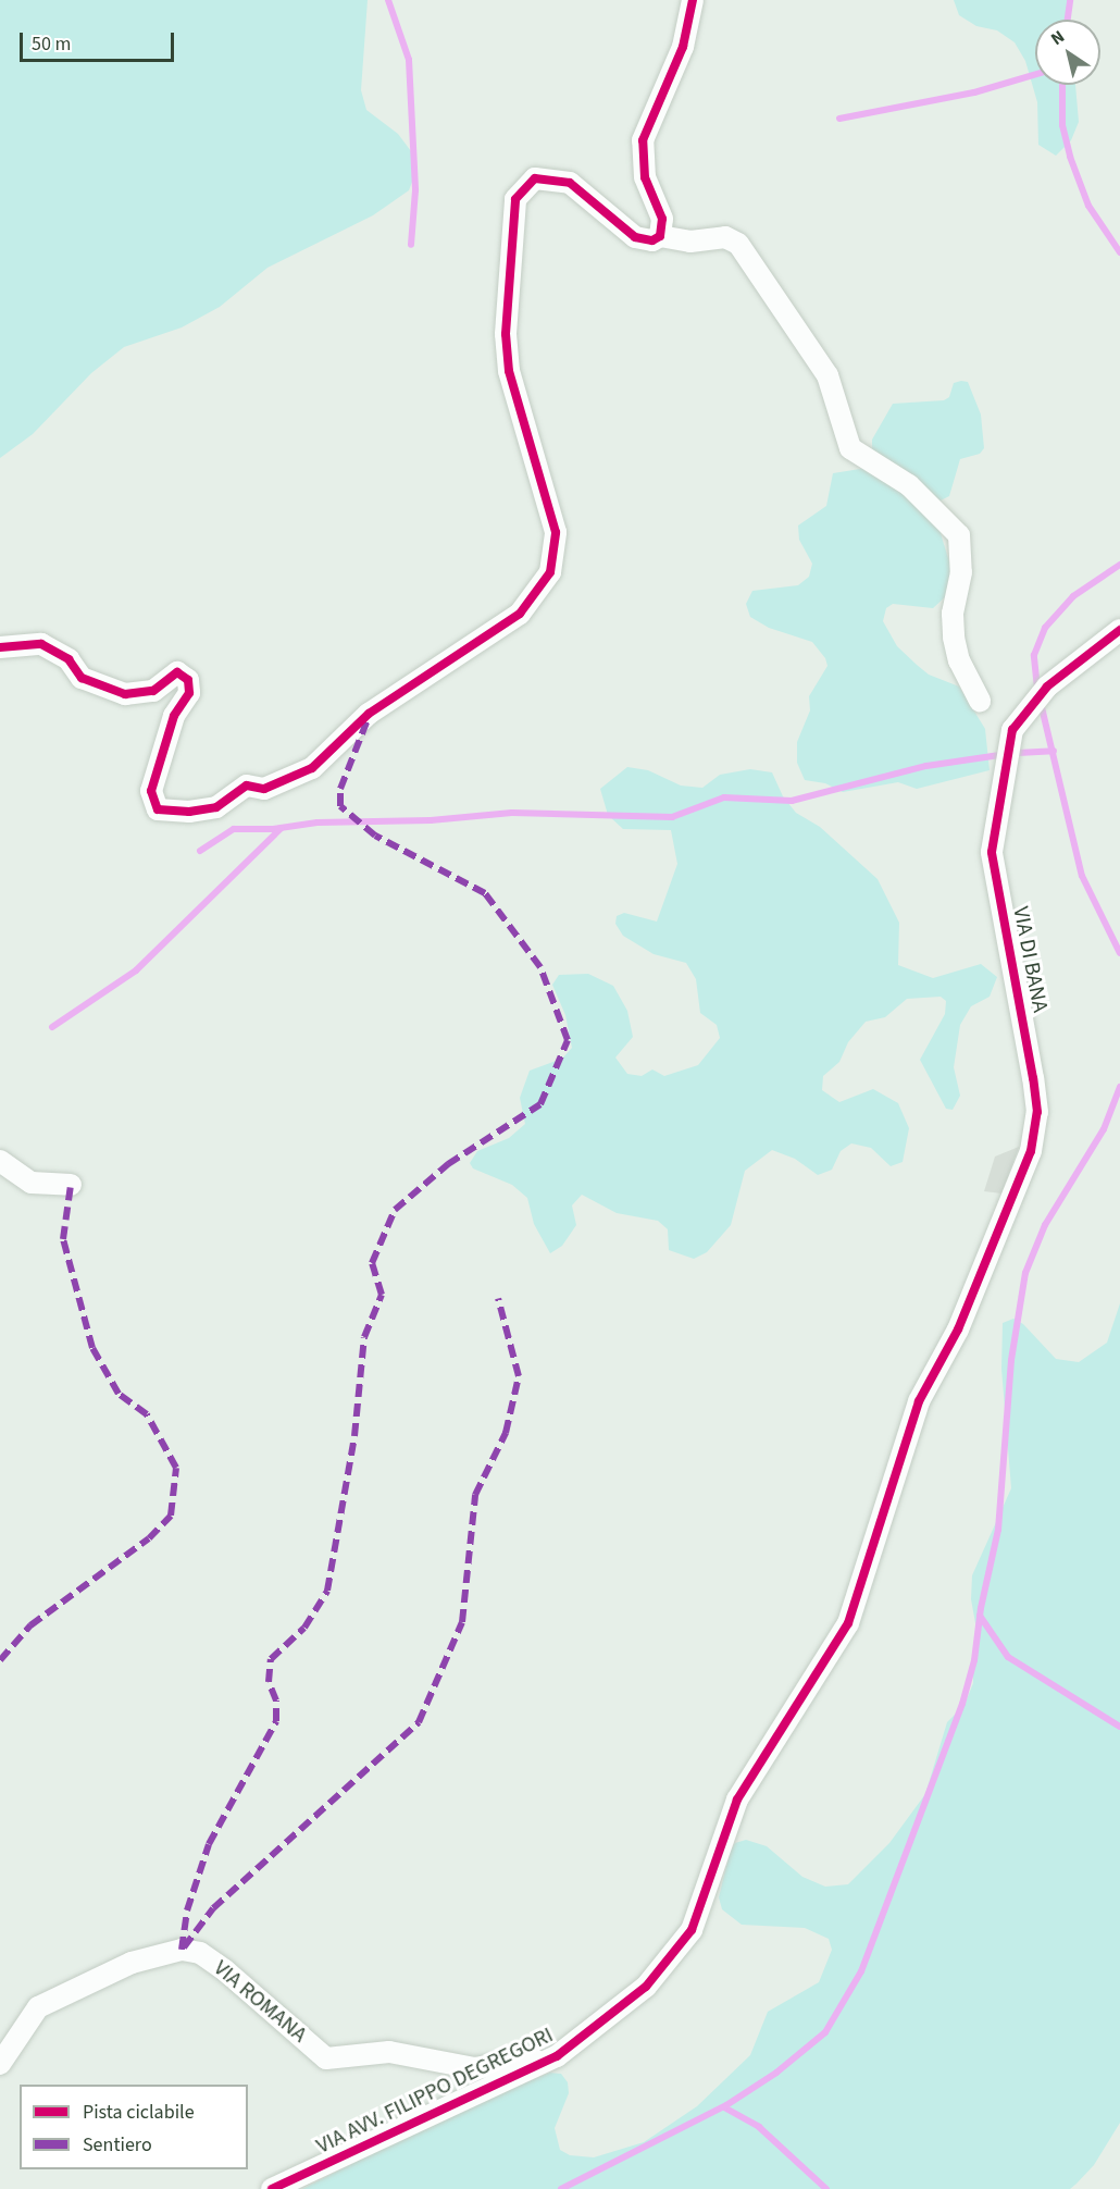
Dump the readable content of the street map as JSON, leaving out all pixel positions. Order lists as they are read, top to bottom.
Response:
{
  "streets": {
    "street": ["VIA DI BANA", "VIA ROMANA", "VIA AVV. FILIPPO DEGREGORI"]
  },
  "crossings": [
    ["VIA DI BANA", "VIA AVV. FILIPPO DEGREGORI"],
    ["VIA ROMANA", "VIA AVV. FILIPPO DEGREGORI"]
  ],
  "legend": ["Pista ciclabile", "Sentiero"],
  "scale_bar": "50 m",
  "north": "top left"
}
